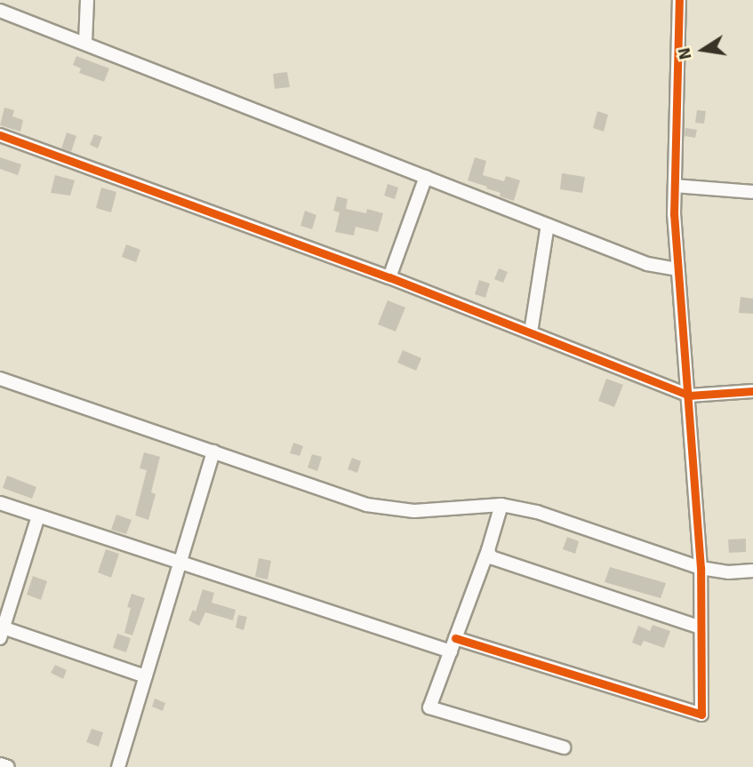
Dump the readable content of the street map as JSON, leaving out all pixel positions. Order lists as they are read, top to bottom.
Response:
{
  "north": "left"
}
